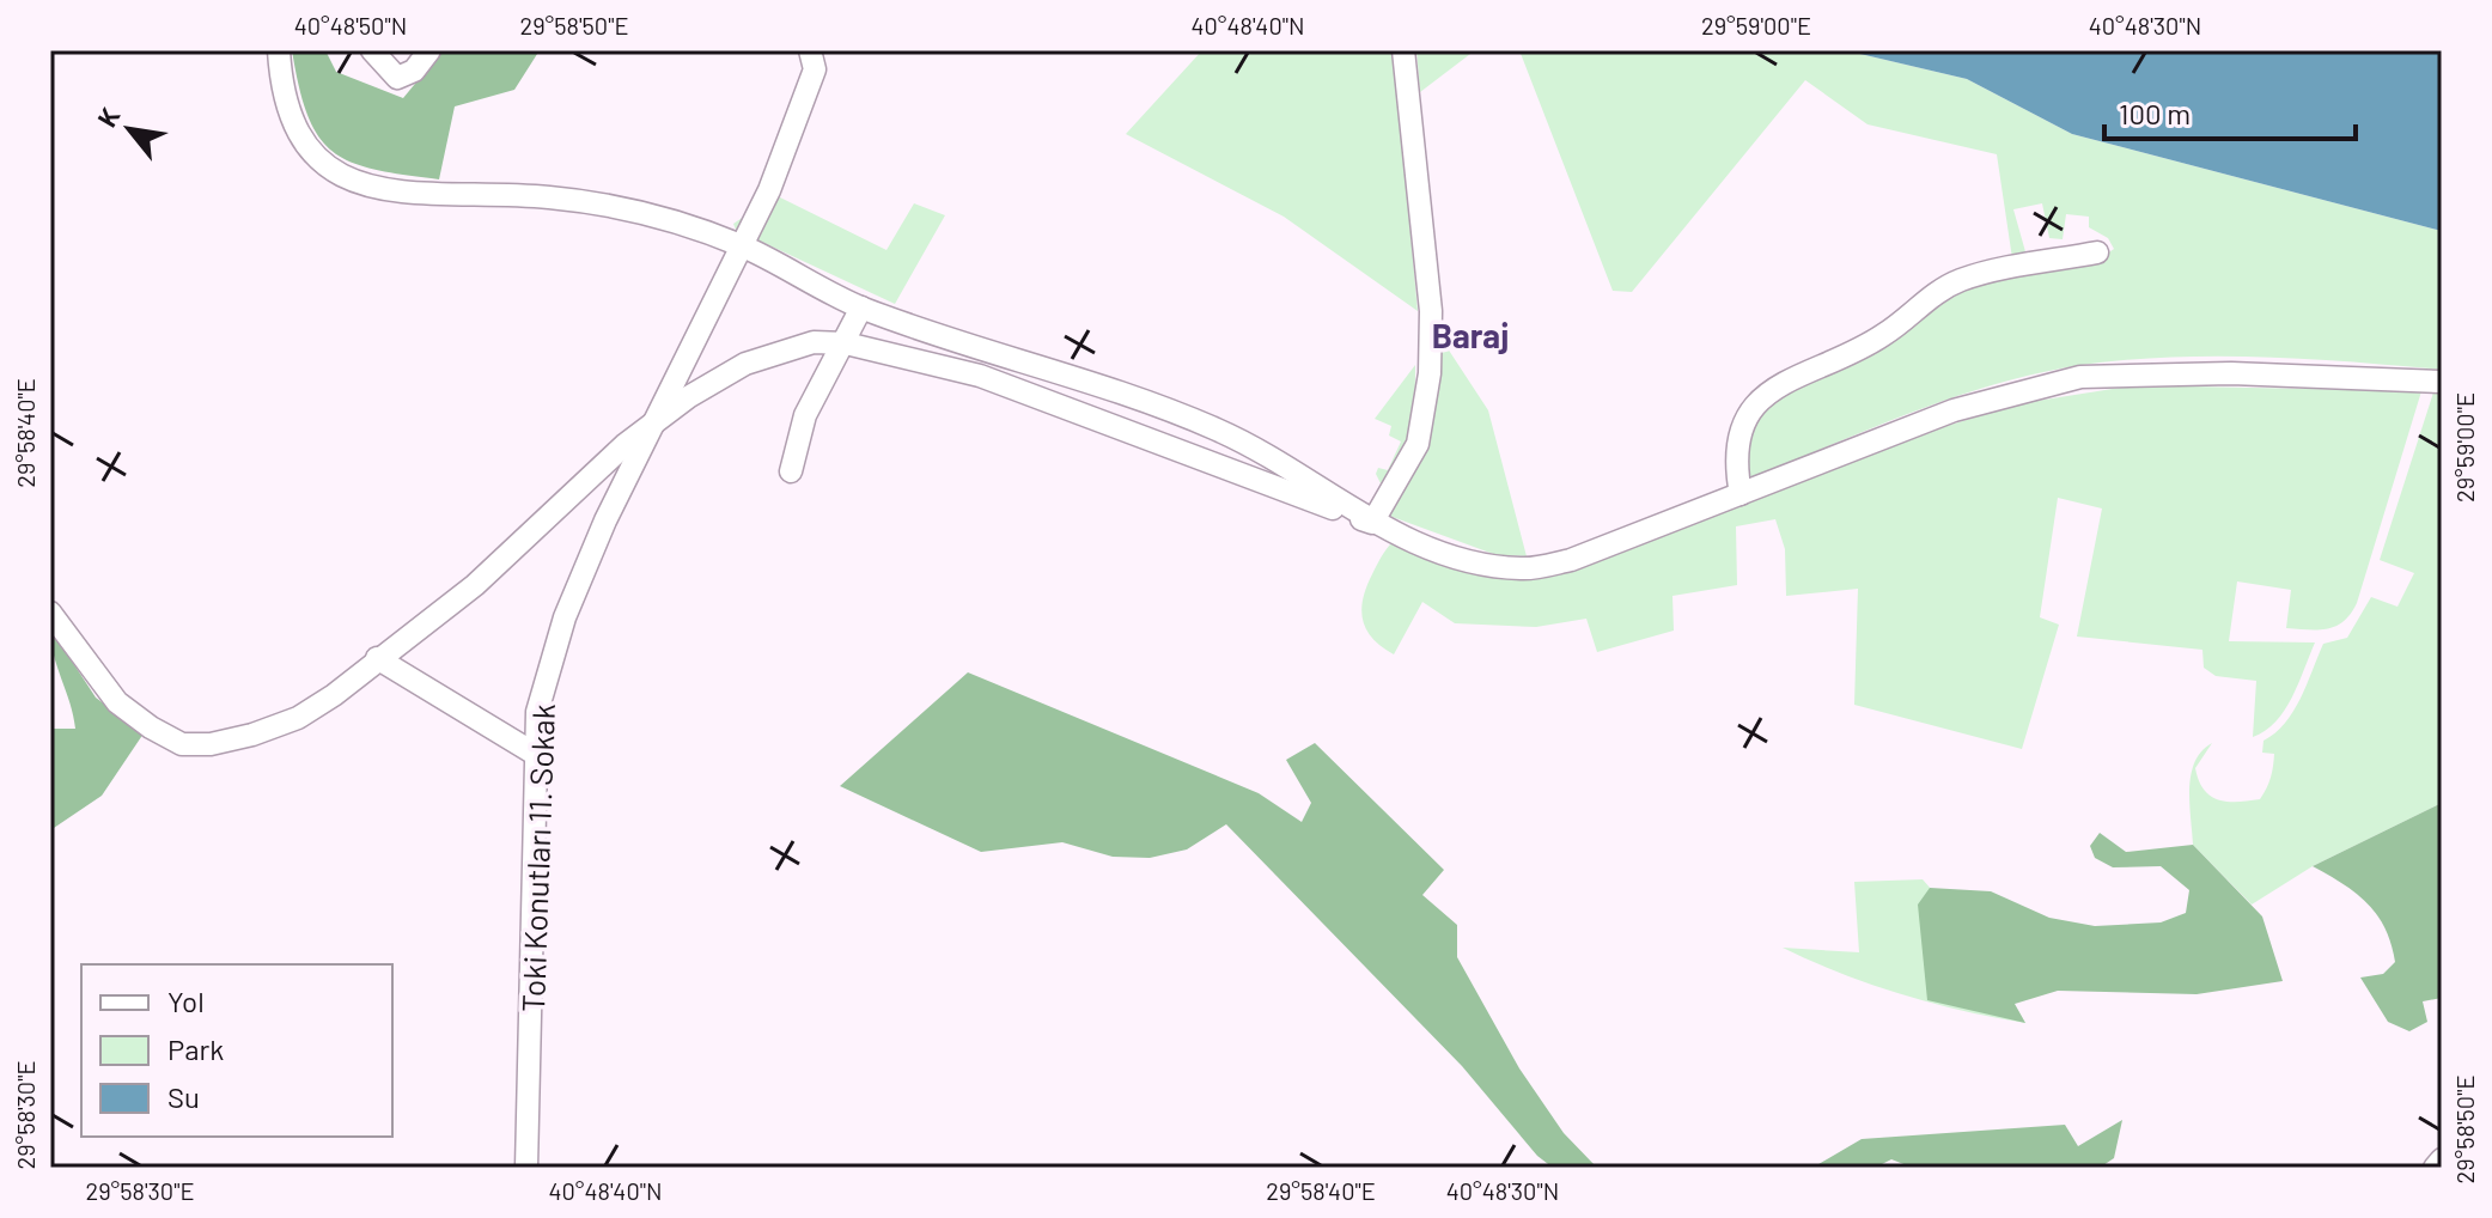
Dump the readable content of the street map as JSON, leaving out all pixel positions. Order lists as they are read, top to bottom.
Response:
{
  "streets": {
    "street": ["Toki Konutları 11. Sokak"]
  },
  "districts": ["Baraj"],
  "legend": ["Yol", "Park", "Su"],
  "scale_bar": "100 m",
  "north": "top left",
  "coordinates": [
    "40°48'50\"N",
    "29°58'50\"E",
    "40°48'40\"N",
    "29°59'00\"E",
    "40°48'30\"N",
    "29°58'40\"E",
    "29°58'30\"E"
  ]
}
